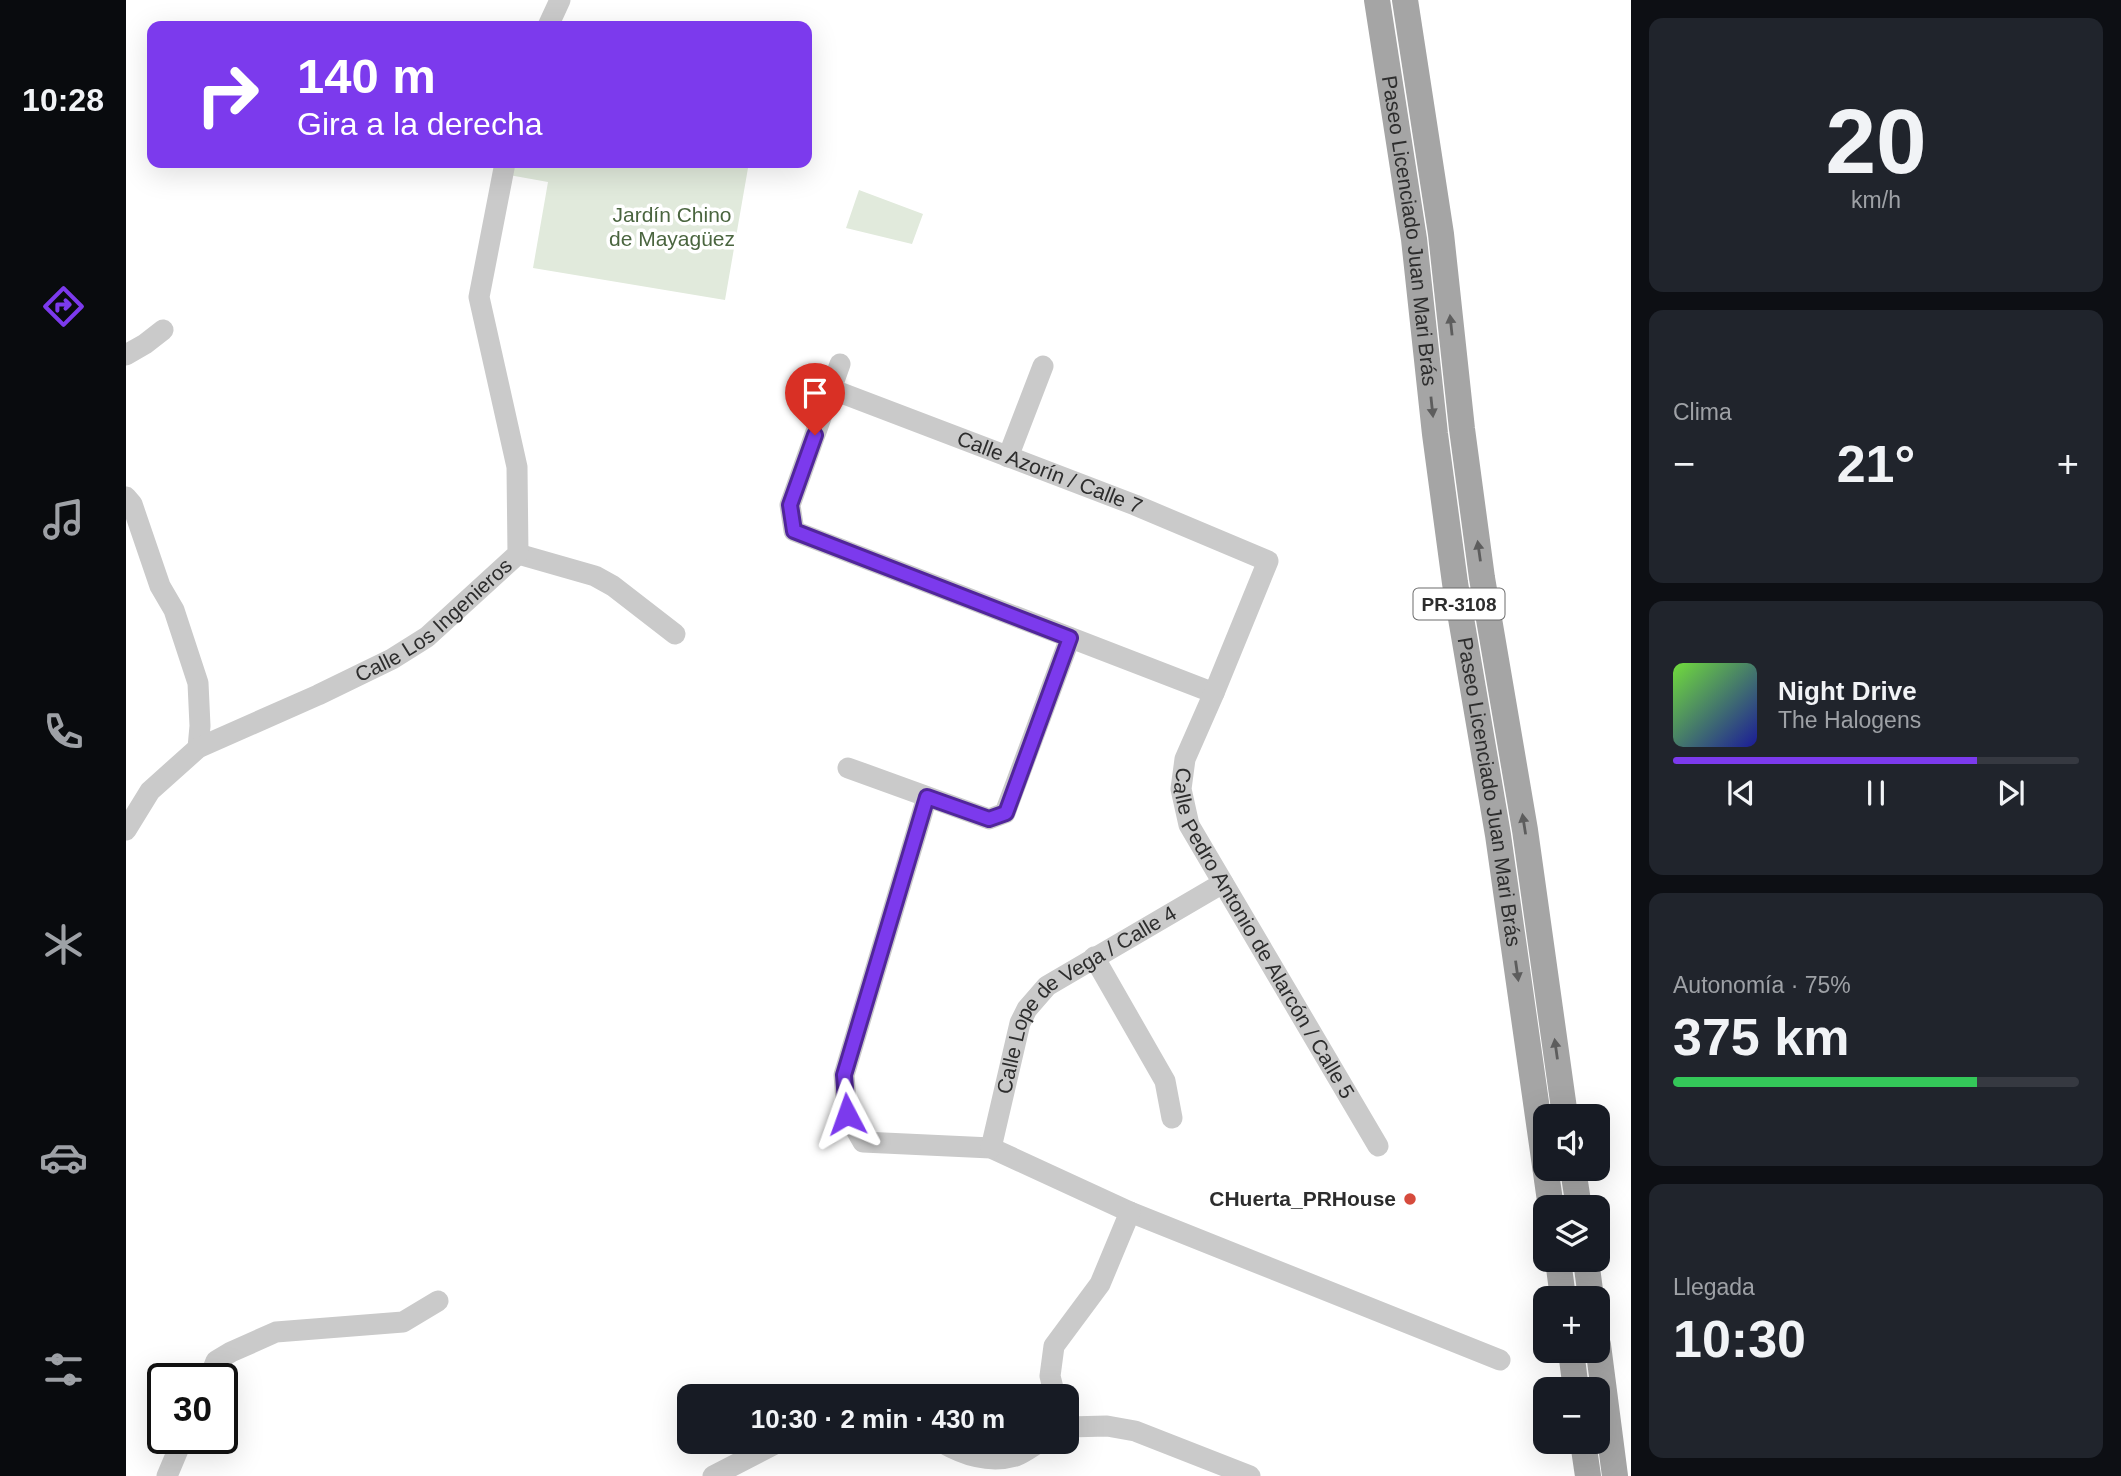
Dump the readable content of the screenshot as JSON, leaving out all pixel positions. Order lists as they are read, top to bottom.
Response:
{
  "streets": {
    "main road": ["Paseo Licenciado Juan Mari Brás", "PR-3108"],
    "street": [
      "Calle Azorín / Calle 7",
      "Calle Los Ingenieros",
      "Calle Pedro Antonio de Alarcón / Calle 5",
      "Calle Lope de Vega / Calle 4"
    ]
  },
  "crossings": [
    ["Calle Azorín / Calle 7", "Calle Pedro Antonio de Alarcón / Calle 5"],
    ["Calle Pedro Antonio de Alarcón / Calle 5", "Calle Lope de Vega / Calle 4"]
  ],
  "parks": ["Jardín Chino de Mayagüez"],
  "places": ["CHuerta_PRHouse"],
  "page": {
    "tabs": "10:28",
    "tile": [
      ["20", "km/h"],
      "Clima",
      ["Autonomía · 75%", "375 km"],
      ["Llegada", "10:30"]
    ],
    "turn": ["140 m", "Gira a la derecha"],
    "heat": ["−", "21°", "+"],
    "song": ["Night Drive", "The Halogens"],
    "map_buttons": ["+", "−"],
    "limit": "30",
    "trip": "10:30 · 2 min · 430 m"
  }
}
